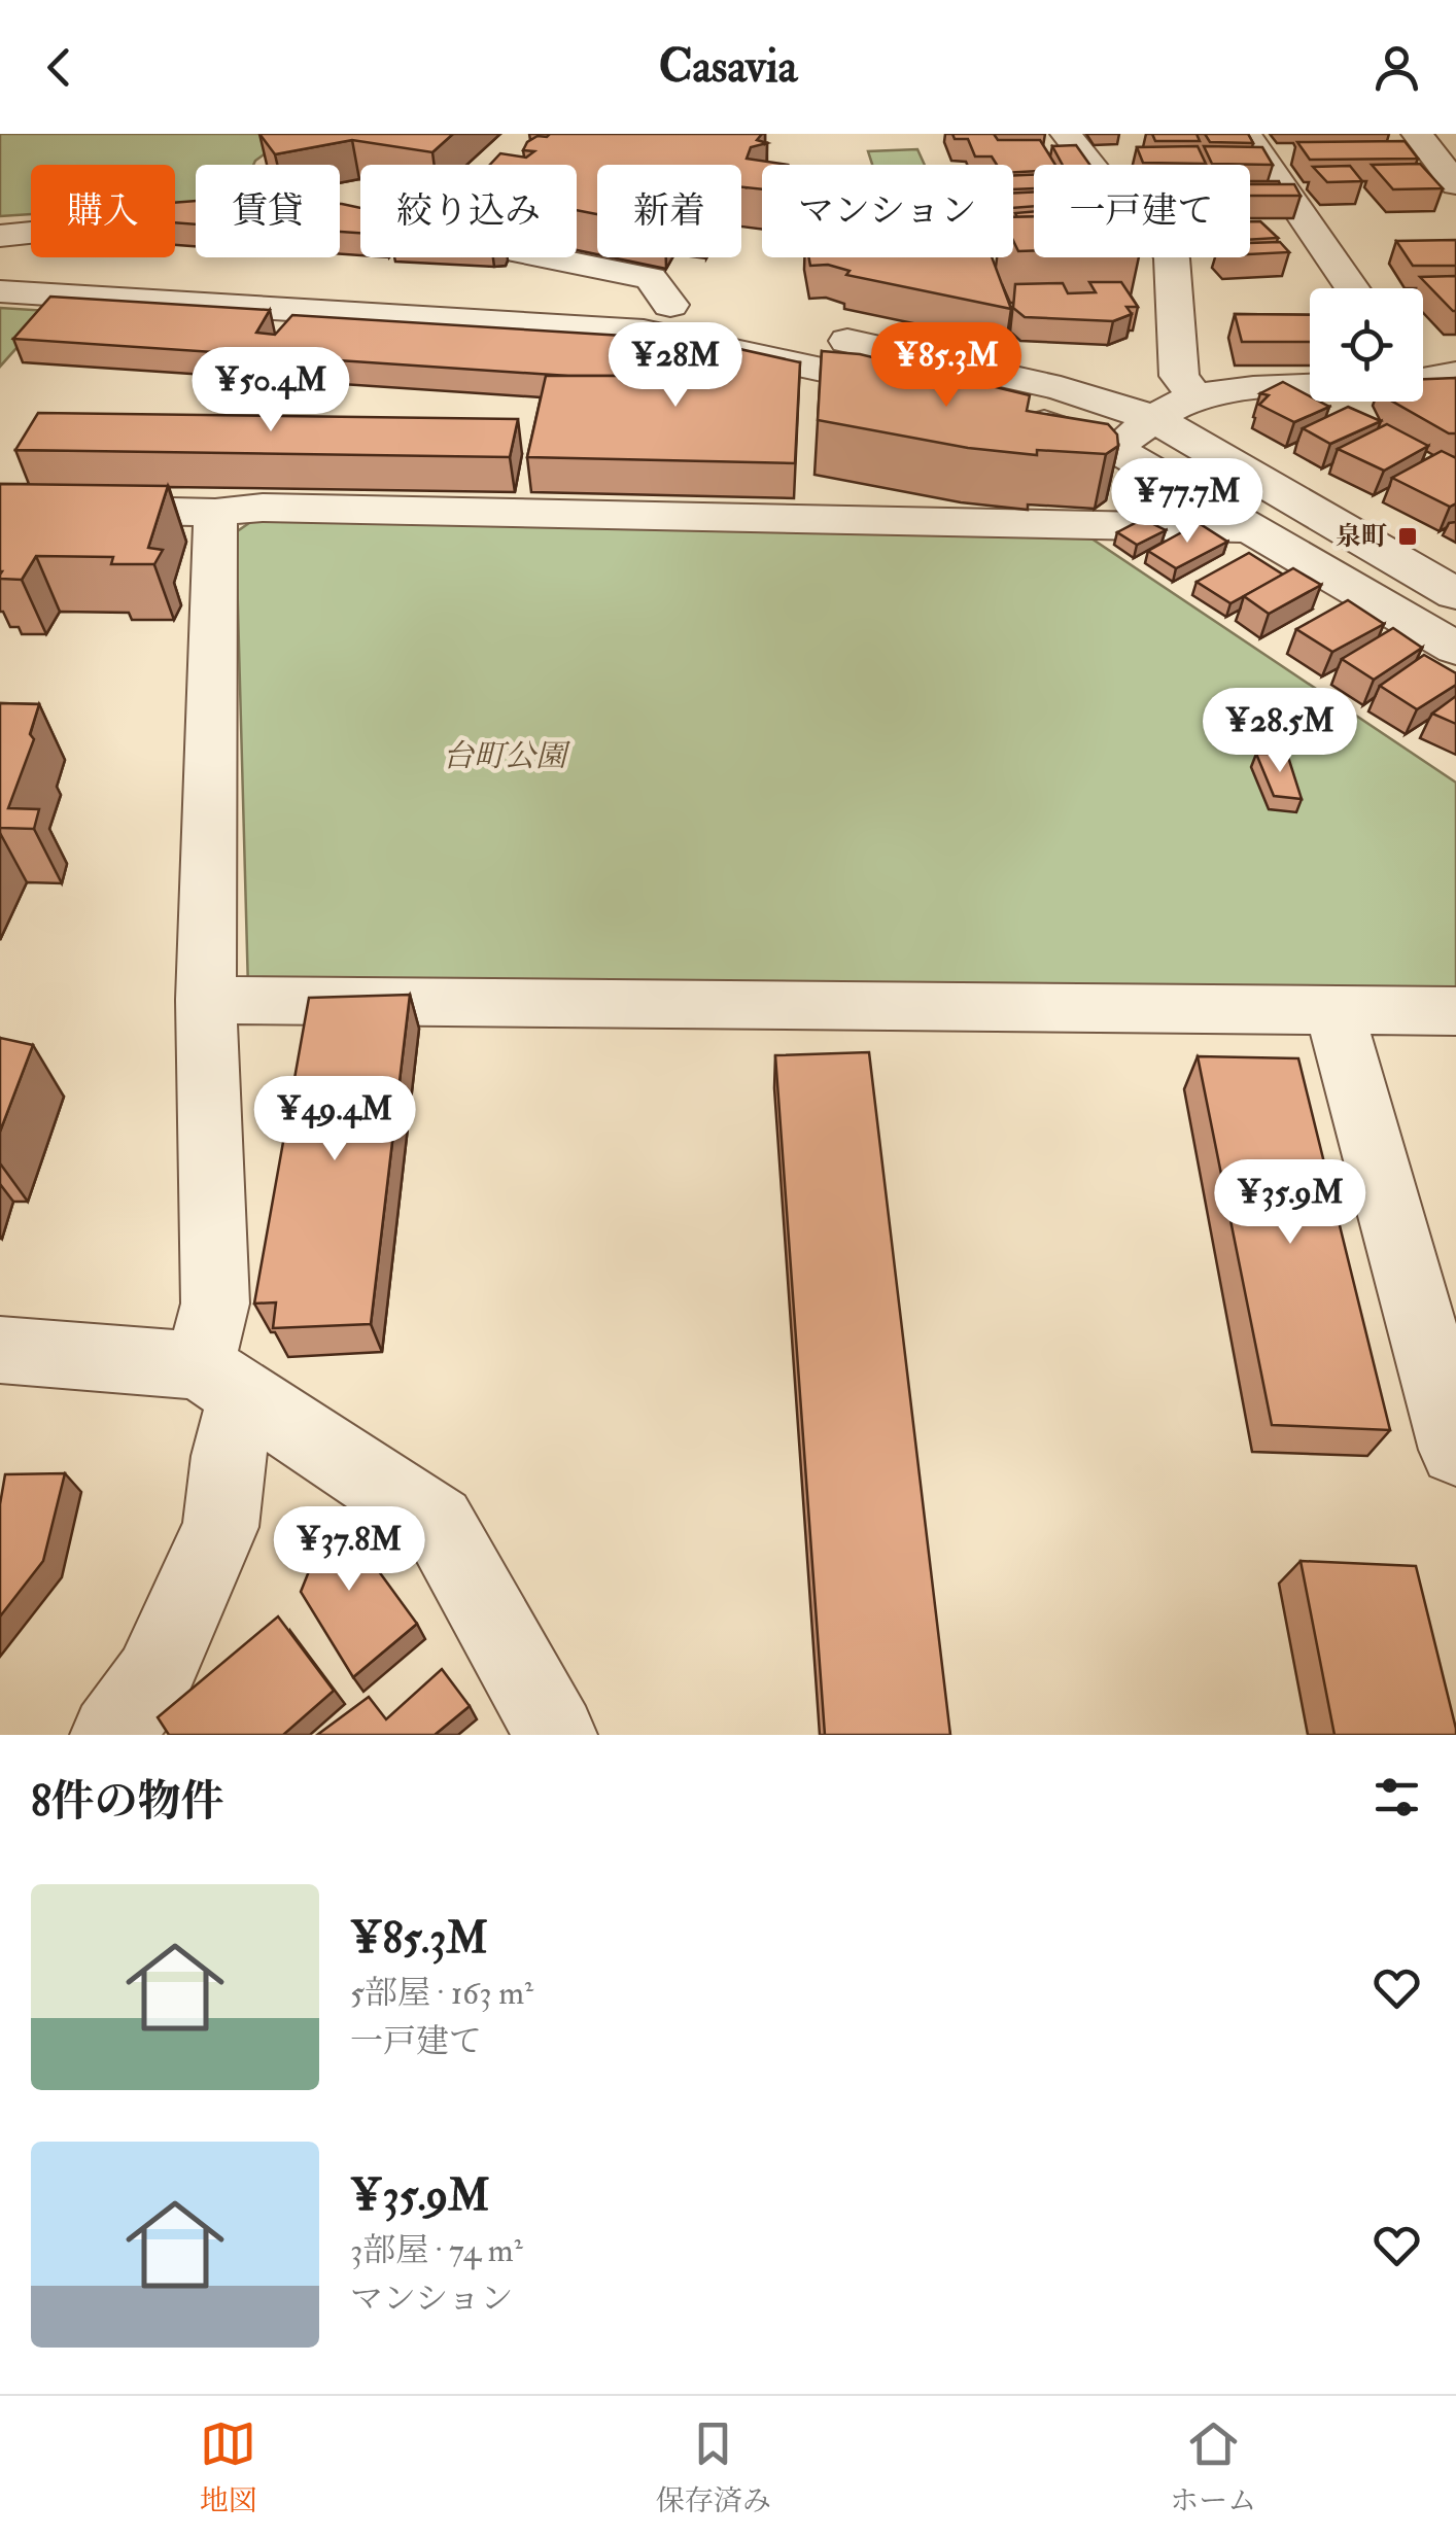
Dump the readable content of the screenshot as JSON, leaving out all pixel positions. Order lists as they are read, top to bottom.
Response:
{
  "parks": ["台町公園"],
  "places": {
    "transit": ["泉町"]
  },
  "page": {
    "header": "Casavia",
    "chip": [
      "購入",
      "賃貸",
      "絞り込み",
      "新着",
      "マンション",
      "一戸建て"
    ],
    "price": [
      "¥28M",
      "¥85.3M",
      "¥50.4M",
      "¥77.7M",
      "¥28.5M",
      "¥49.4M",
      "¥35.9M",
      "¥37.8M"
    ],
    "heading": "8件の物件",
    "list": [
      {
        "name": "¥85.3M",
        "note": "5部屋 · 163 m² · 一戸建て"
      },
      {
        "name": "¥35.9M",
        "note": "3部屋 · 74 m² · マンション"
      }
    ],
    "tabs": ["地図", "保存済み", "ホーム"]
  }
}
